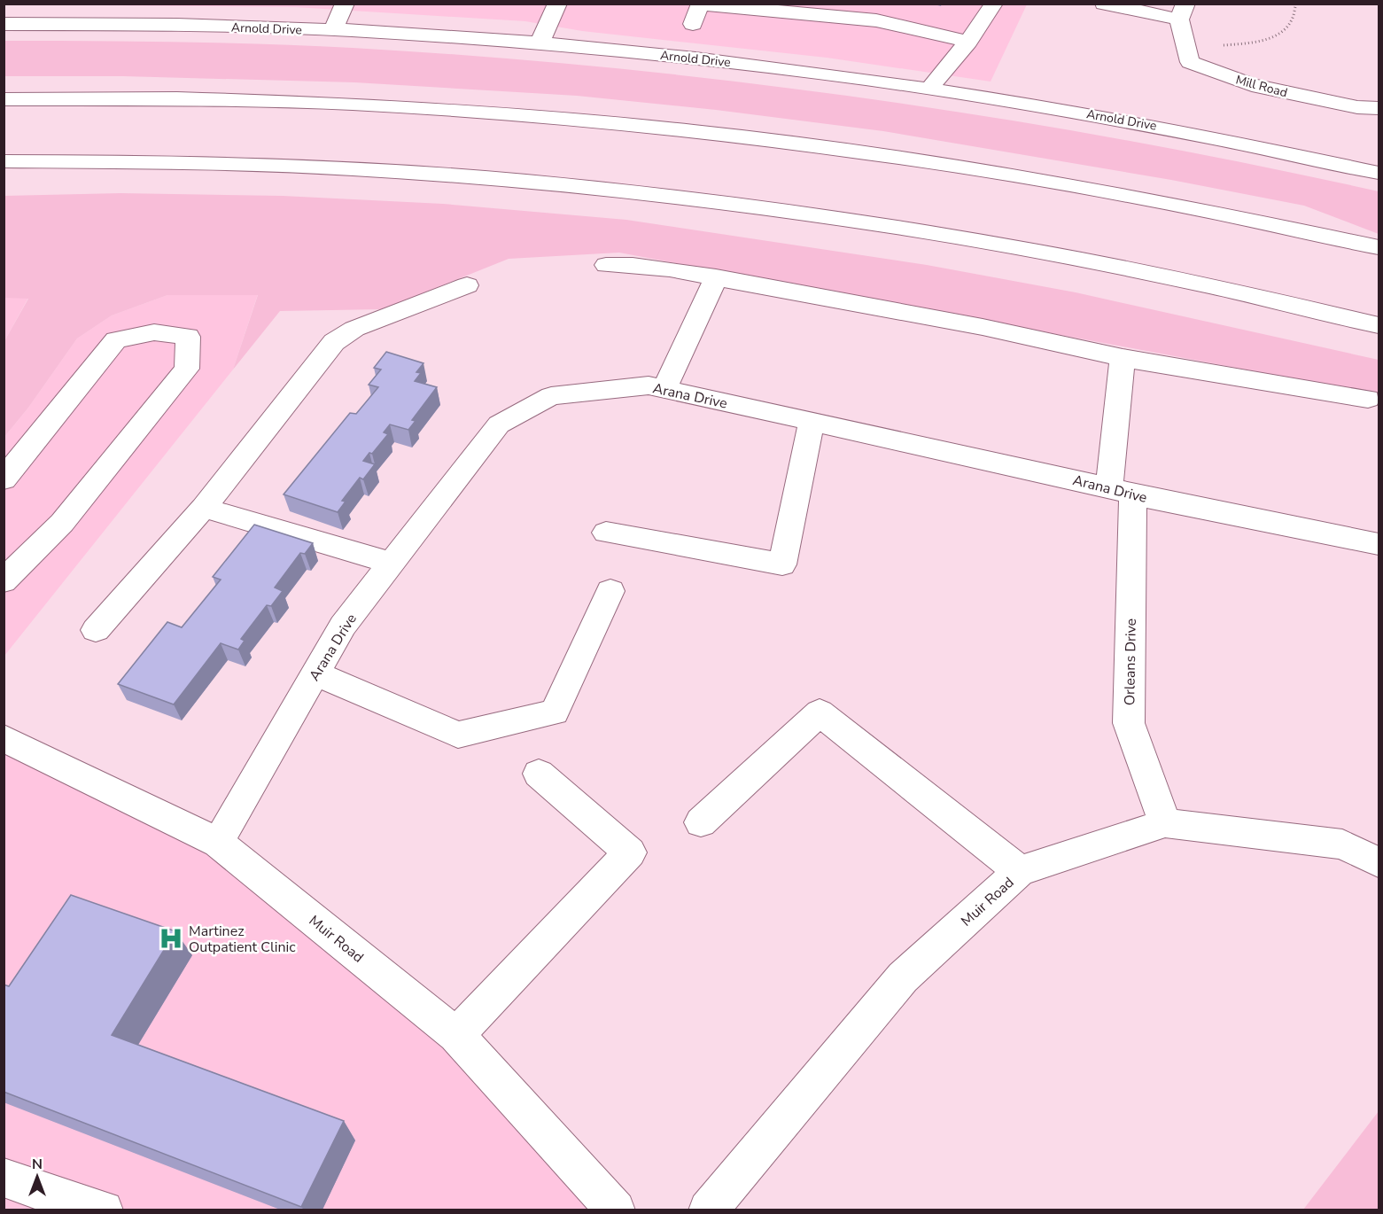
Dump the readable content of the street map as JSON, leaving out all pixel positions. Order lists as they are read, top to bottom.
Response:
{
  "streets": {
    "main road": [
      "Arnold Drive",
      "Mill Road",
      "Arana Drive",
      "Orleans Drive",
      "Muir Road"
    ]
  },
  "crossings": [
    ["Arana Drive", "Orleans Drive"],
    ["Arana Drive", "Muir Road"],
    ["Orleans Drive", "Muir Road"]
  ],
  "places": {
    "hospital": ["Martinez Outpatient Clinic"]
  },
  "north": "top"
}
